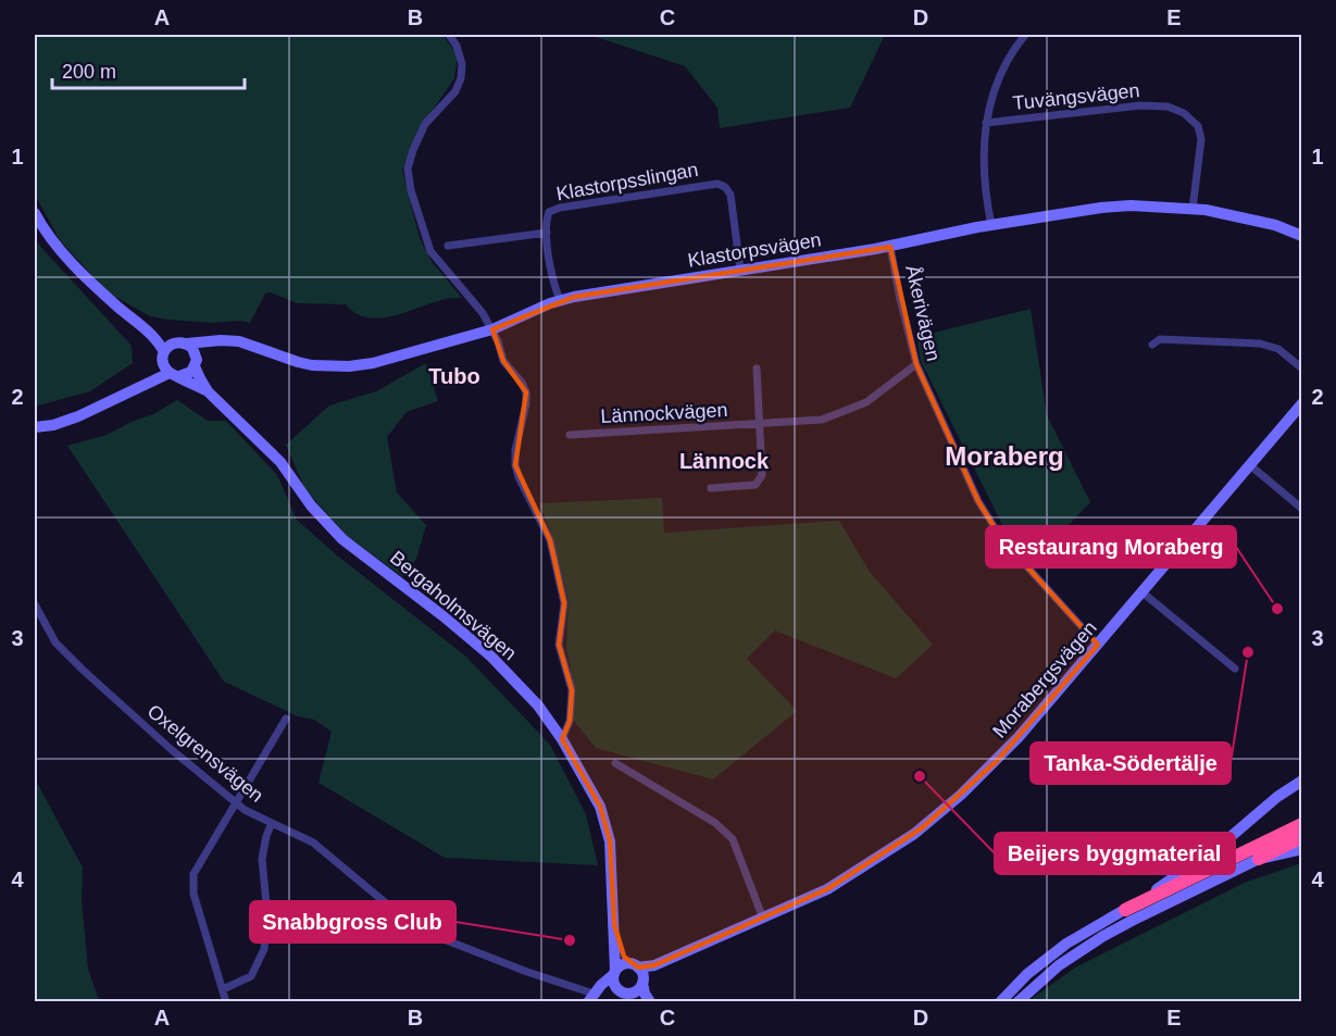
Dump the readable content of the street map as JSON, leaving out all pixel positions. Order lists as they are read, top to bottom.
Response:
{
  "streets": {
    "street": [
      "Tuvängsvägen",
      "Klastorpsslingan",
      "Klastorpsvägen",
      "Åkerivägen",
      "Lännockvägen",
      "Bergaholmsvägen",
      "Morabergsvägen",
      "Oxelgrensvägen"
    ]
  },
  "crossings": [
    ["Tuvängsvägen", "Klastorpsvägen"],
    ["Klastorpsslingan", "Klastorpsvägen"],
    ["Klastorpsvägen", "Åkerivägen"],
    ["Klastorpsvägen", "Bergaholmsvägen"],
    ["Åkerivägen", "Lännockvägen"],
    ["Åkerivägen", "Morabergsvägen"],
    ["Bergaholmsvägen", "Morabergsvägen"]
  ],
  "districts": ["Tubo", "Moraberg", "Lännock"],
  "places": [
    "Restaurang Moraberg",
    "Tanka-Södertälje",
    "Beijers byggmaterial",
    "Snabbgross Club"
  ],
  "scale_bar": "200 m",
  "grid": {
    "columns": [
      "A",
      "B",
      "C",
      "D",
      "E"
    ],
    "rows": [
      "1",
      "2",
      "3",
      "4"
    ]
  }
}
